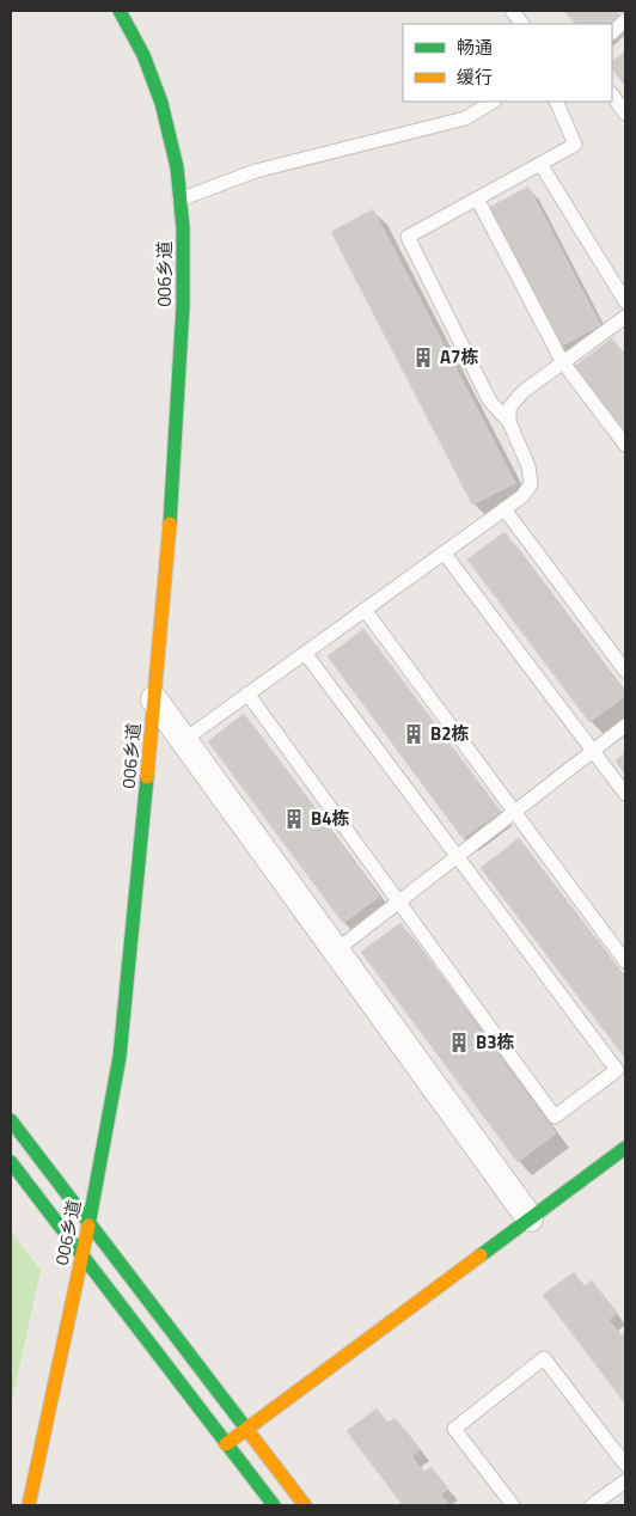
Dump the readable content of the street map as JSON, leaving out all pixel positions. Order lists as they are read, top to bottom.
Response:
{
  "streets": {
    "street": ["006乡道"]
  },
  "places": {
    "building": [
      "A7栋",
      "B2栋",
      "B4栋",
      "B3栋"
    ]
  },
  "legend": ["畅通", "缓行"]
}
